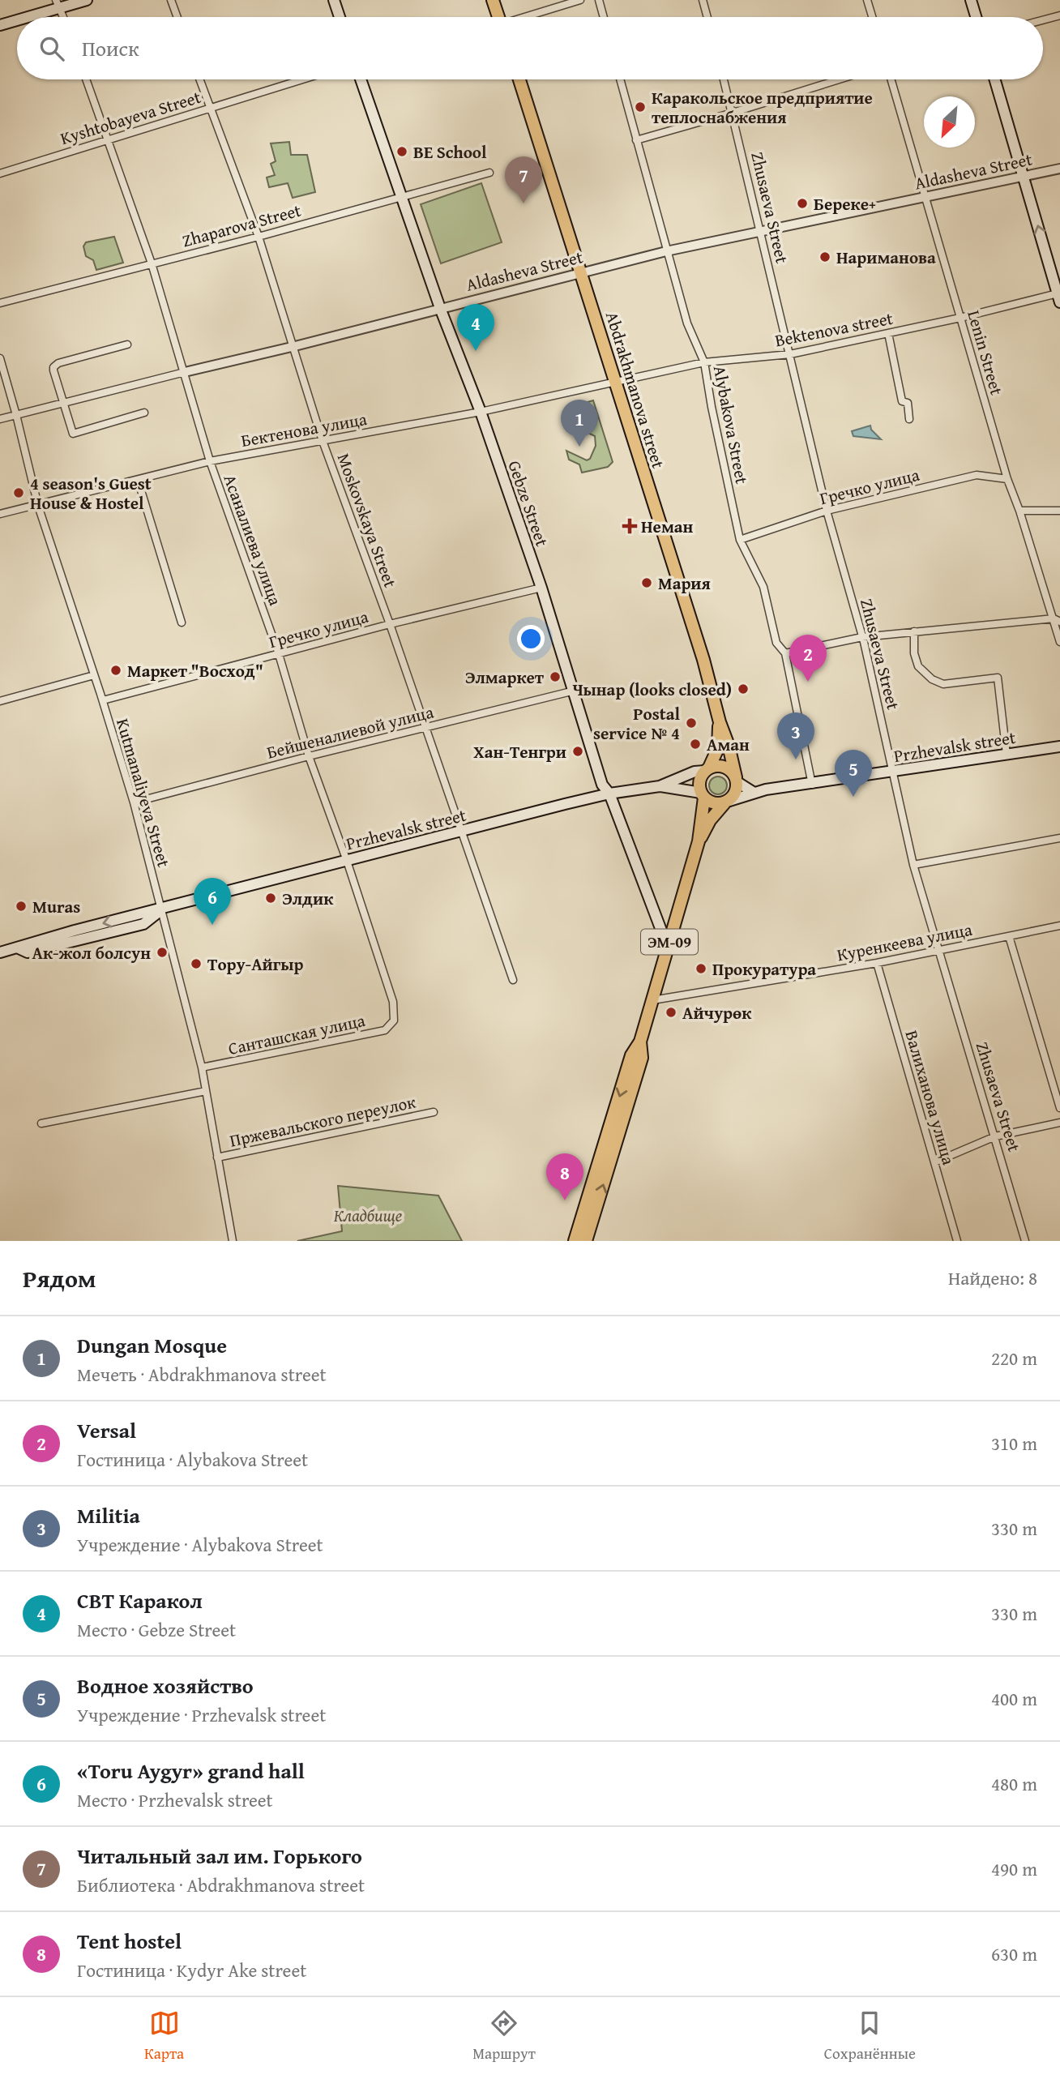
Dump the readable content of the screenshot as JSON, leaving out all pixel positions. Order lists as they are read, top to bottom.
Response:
{
  "streets": {
    "highway": ["Abdrakhmanova street", "ЭМ-09"],
    "main road": ["Gebze Street", "Przhevalsk street"],
    "street": [
      "Kyshtobayeva Street",
      "Aldasheva Street",
      "Zhusaeva Street",
      "Zhaparova Street",
      "Bektenova street",
      "Lenin Street",
      "Alybakova Street",
      "Бектенова улица",
      "Гречко улица",
      "Moskovskaya Street",
      "Асаналиева улица",
      "Бейшеналиевой улица",
      "Kutmanaliyeva Street",
      "Куренкеева улица",
      "Санташская улица",
      "Валиханова улица",
      "Пржевальского переулок"
    ]
  },
  "crossings": [
    ["Kyshtobayeva Street", "Moskovskaya Street"],
    ["Kyshtobayeva Street", "Асаналиева улица"],
    ["Aldasheva Street", "Zhusaeva Street"],
    ["Aldasheva Street", "Lenin Street"],
    ["Aldasheva Street", "Abdrakhmanova street"],
    ["Aldasheva Street", "Alybakova Street"],
    ["Aldasheva Street", "Gebze Street"],
    ["Aldasheva Street", "Moskovskaya Street"],
    ["Aldasheva Street", "Асаналиева улица"],
    ["Aldasheva Street", "Kutmanaliyeva Street"],
    ["Zhusaeva Street", "Bektenova street"],
    ["Zhusaeva Street", "Гречко улица"],
    ["Zhusaeva Street", "Przhevalsk street"],
    ["Zhusaeva Street", "Куренкеева улица"],
    ["Zhaparova Street", "Gebze Street"],
    ["Zhaparova Street", "Moskovskaya Street"],
    ["Zhaparova Street", "Асаналиева улица"],
    ["Bektenova street", "Lenin Street"],
    ["Bektenova street", "Abdrakhmanova street"],
    ["Bektenova street", "Alybakova Street"],
    ["Bektenova street", "Бектенова улица"],
    ["Lenin Street", "Гречко улица"],
    ["Abdrakhmanova street", "Бектенова улица"],
    ["Abdrakhmanova street", "ЭМ-09"],
    ["Alybakova Street", "Гречко улица"],
    ["Alybakova Street", "Przhevalsk street"],
    ["Бектенова улица", "Gebze Street"],
    ["Бектенова улица", "Moskovskaya Street"],
    ["Бектенова улица", "Асаналиева улица"],
    ["Бектенова улица", "Kutmanaliyeva Street"],
    ["Гречко улица", "Gebze Street"],
    ["Гречко улица", "Moskovskaya Street"],
    ["Гречко улица", "Асаналиева улица"],
    ["Гречко улица", "Kutmanaliyeva Street"],
    ["Gebze Street", "Бейшеналиевой улица"],
    ["Gebze Street", "Przhevalsk street"],
    ["Gebze Street", "ЭМ-09"],
    ["Moskovskaya Street", "Бейшеналиевой улица"],
    ["Moskovskaya Street", "Przhevalsk street"],
    ["Асаналиева улица", "Бейшеналиевой улица"],
    ["Асаналиева улица", "Przhevalsk street"],
    ["Асаналиева улица", "Санташская улица"],
    ["Бейшеналиевой улица", "Kutmanaliyeva Street"],
    ["Przhevalsk street", "Kutmanaliyeva Street"],
    ["Przhevalsk street", "ЭМ-09"],
    ["Kutmanaliyeva Street", "Санташская улица"],
    ["Kutmanaliyeva Street", "Пржевальского переулок"],
    ["ЭМ-09", "Куренкеева улица"],
    ["Куренкеева улица", "Валиханова улица"]
  ],
  "parks": ["Кладбище"],
  "places": {
    "other": [
      "Каракольское предприятие теплоснабжения",
      "BE School",
      "Береке+",
      "Нариманова",
      "4 season's Guest House & Hostel",
      "Мария",
      "Маркет \"Восход\"",
      "Элмаркет",
      "Чынар (looks closed)",
      "Postal service № 4",
      "Аман",
      "Хан-Тенгри",
      "Элдик",
      "Muras",
      "Ак-жол болсун",
      "Тору-Айгыр",
      "Прокуратура",
      "Айчурөк"
    ],
    "health": ["Неман"]
  },
  "north": "bottom left",
  "page": {
    "search": "Поиск",
    "pins": [
      "7",
      "4",
      "1",
      "2",
      "3",
      "5",
      "6",
      "8"
    ],
    "heading": ["Рядом", "Найдено: 8"],
    "list": [
      {
        "mark": "1",
        "name": "Dungan Mosque",
        "note": "Мечеть · Abdrakhmanova street",
        "value": "220 m"
      },
      {
        "mark": "2",
        "name": "Versal",
        "note": "Гостиница · Alybakova Street",
        "value": "310 m"
      },
      {
        "mark": "3",
        "name": "Militia",
        "note": "Учреждение · Alybakova Street",
        "value": "330 m"
      },
      {
        "mark": "4",
        "name": "СВТ Каракол",
        "note": "Место · Gebze Street",
        "value": "330 m"
      },
      {
        "mark": "5",
        "name": "Водное хозяйство",
        "note": "Учреждение · Przhevalsk street",
        "value": "400 m"
      },
      {
        "mark": "6",
        "name": "«Toru Aygyr» grand hall",
        "note": "Место · Przhevalsk street",
        "value": "480 m"
      },
      {
        "mark": "7",
        "name": "Читальный зал им. Горького",
        "note": "Библиотека · Abdrakhmanova street",
        "value": "490 m"
      },
      {
        "mark": "8",
        "name": "Tent hostel",
        "note": "Гостиница · Kydyr Ake street",
        "value": "630 m"
      }
    ],
    "nav": ["Карта", "Маршрут", "Сохранённые"]
  }
}
